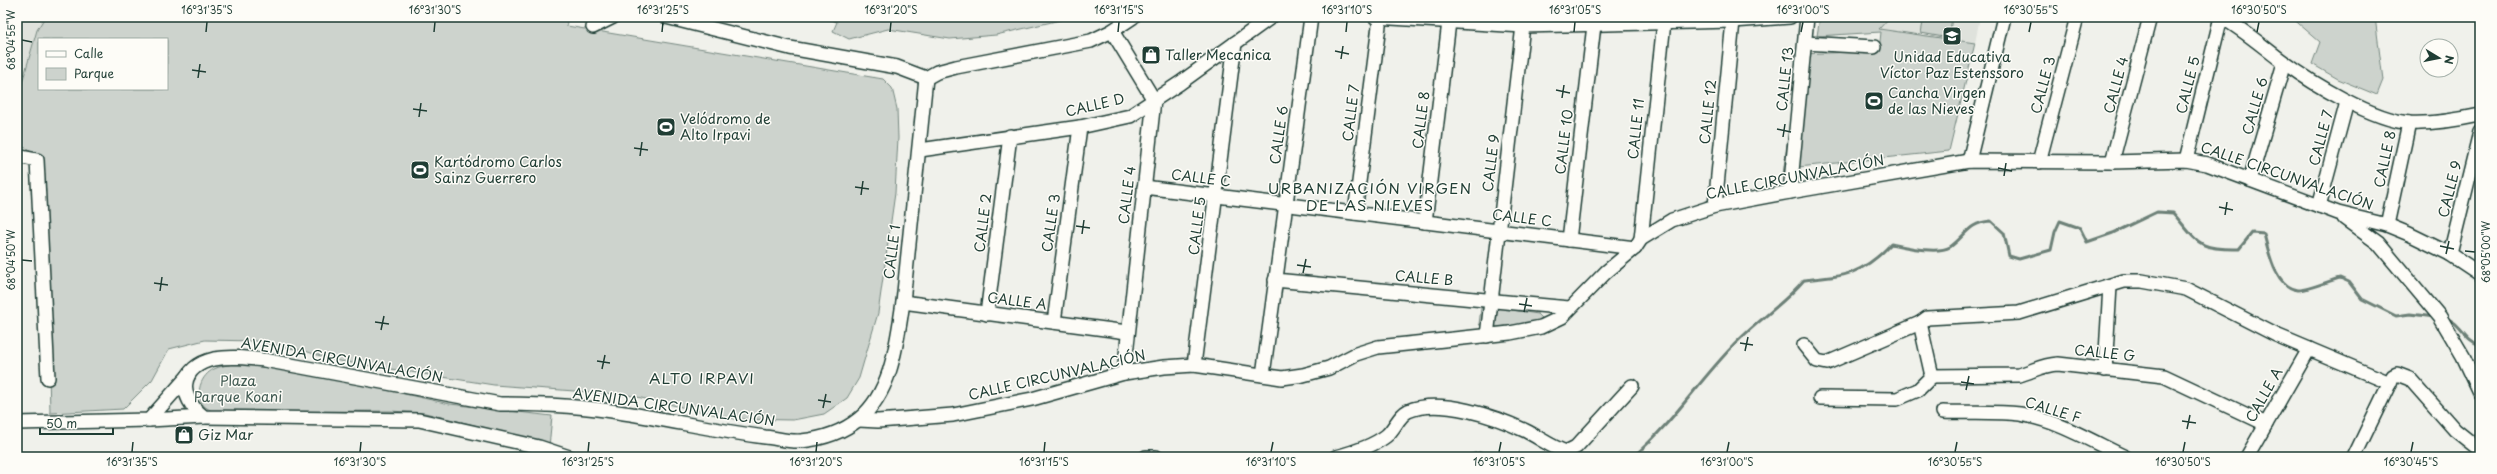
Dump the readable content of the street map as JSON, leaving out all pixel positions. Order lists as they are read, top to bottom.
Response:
{
  "streets": {
    "street": [
      "CALLE 13",
      "CALLE 3",
      "CALLE 4",
      "CALLE 5",
      "CALLE D",
      "CALLE 6",
      "CALLE 12",
      "CALLE 7",
      "CALLE 8",
      "CALLE 11",
      "CALLE 10",
      "CALLE 9",
      "CALLE CIRCUNVALACIÓN",
      "CALLE C",
      "CALLE 2",
      "CALLE 1",
      "CALLE B",
      "CALLE A",
      "CALLE G",
      "AVENIDA CIRCUNVALACIÓN",
      "CALLE F"
    ]
  },
  "crossings": [
    ["CALLE 13", "CALLE CIRCUNVALACIÓN"],
    ["CALLE 3", "CALLE D"],
    ["CALLE 3", "CALLE CIRCUNVALACIÓN"],
    ["CALLE 3", "CALLE A"],
    ["CALLE 4", "CALLE D"],
    ["CALLE 4", "CALLE CIRCUNVALACIÓN"],
    ["CALLE 4", "CALLE C"],
    ["CALLE 4", "CALLE A"],
    ["CALLE 5", "CALLE D"],
    ["CALLE 5", "CALLE CIRCUNVALACIÓN"],
    ["CALLE 5", "CALLE C"],
    ["CALLE D", "CALLE 2"],
    ["CALLE D", "CALLE 1"],
    ["CALLE 6", "CALLE CIRCUNVALACIÓN"],
    ["CALLE 6", "CALLE C"],
    ["CALLE 6", "CALLE B"],
    ["CALLE 12", "CALLE CIRCUNVALACIÓN"],
    ["CALLE 7", "CALLE CIRCUNVALACIÓN"],
    ["CALLE 7", "CALLE C"],
    ["CALLE 8", "CALLE CIRCUNVALACIÓN"],
    ["CALLE 8", "CALLE C"],
    ["CALLE 11", "CALLE CIRCUNVALACIÓN"],
    ["CALLE 11", "CALLE C"],
    ["CALLE 10", "CALLE C"],
    ["CALLE 9", "CALLE CIRCUNVALACIÓN"],
    ["CALLE 9", "CALLE C"],
    ["CALLE 9", "CALLE B"],
    ["CALLE CIRCUNVALACIÓN", "CALLE C"],
    ["CALLE CIRCUNVALACIÓN", "CALLE 1"],
    ["CALLE CIRCUNVALACIÓN", "CALLE B"],
    ["CALLE CIRCUNVALACIÓN", "AVENIDA CIRCUNVALACIÓN"],
    ["CALLE 2", "CALLE A"],
    ["CALLE 1", "CALLE A"],
    ["CALLE 1", "AVENIDA CIRCUNVALACIÓN"],
    ["CALLE A", "CALLE G"]
  ],
  "districts": ["URBANIZACIÓN VIRGEN DE LAS NIEVES", "ALTO IRPAVI"],
  "parks": ["Plaza Parque Koani"],
  "places": {
    "school or university": ["Unidad Educativa Víctor Paz Estenssoro"],
    "shop": ["Taller Mecanica", "Giz Mar"],
    "sports": ["Cancha Virgen de las Nieves", "Velódromo de Alto Irpavi", "Kartódromo Carlos Sainz Guerrero"]
  },
  "legend": ["Calle", "Parque"],
  "scale_bar": "50 m",
  "north": "right",
  "coordinates": [
    "16°31'35\"S",
    "16°31'30\"S",
    "16°31'25\"S",
    "16°31'20\"S",
    "16°31'15\"S",
    "16°31'10\"S",
    "16°31'05\"S",
    "16°31'00\"S",
    "16°30'55\"S",
    "16°30'50\"S",
    "68°04'55\"W",
    "68°05'00\"W",
    "68°04'50\"W",
    "16°30'45\"S"
  ]
}
